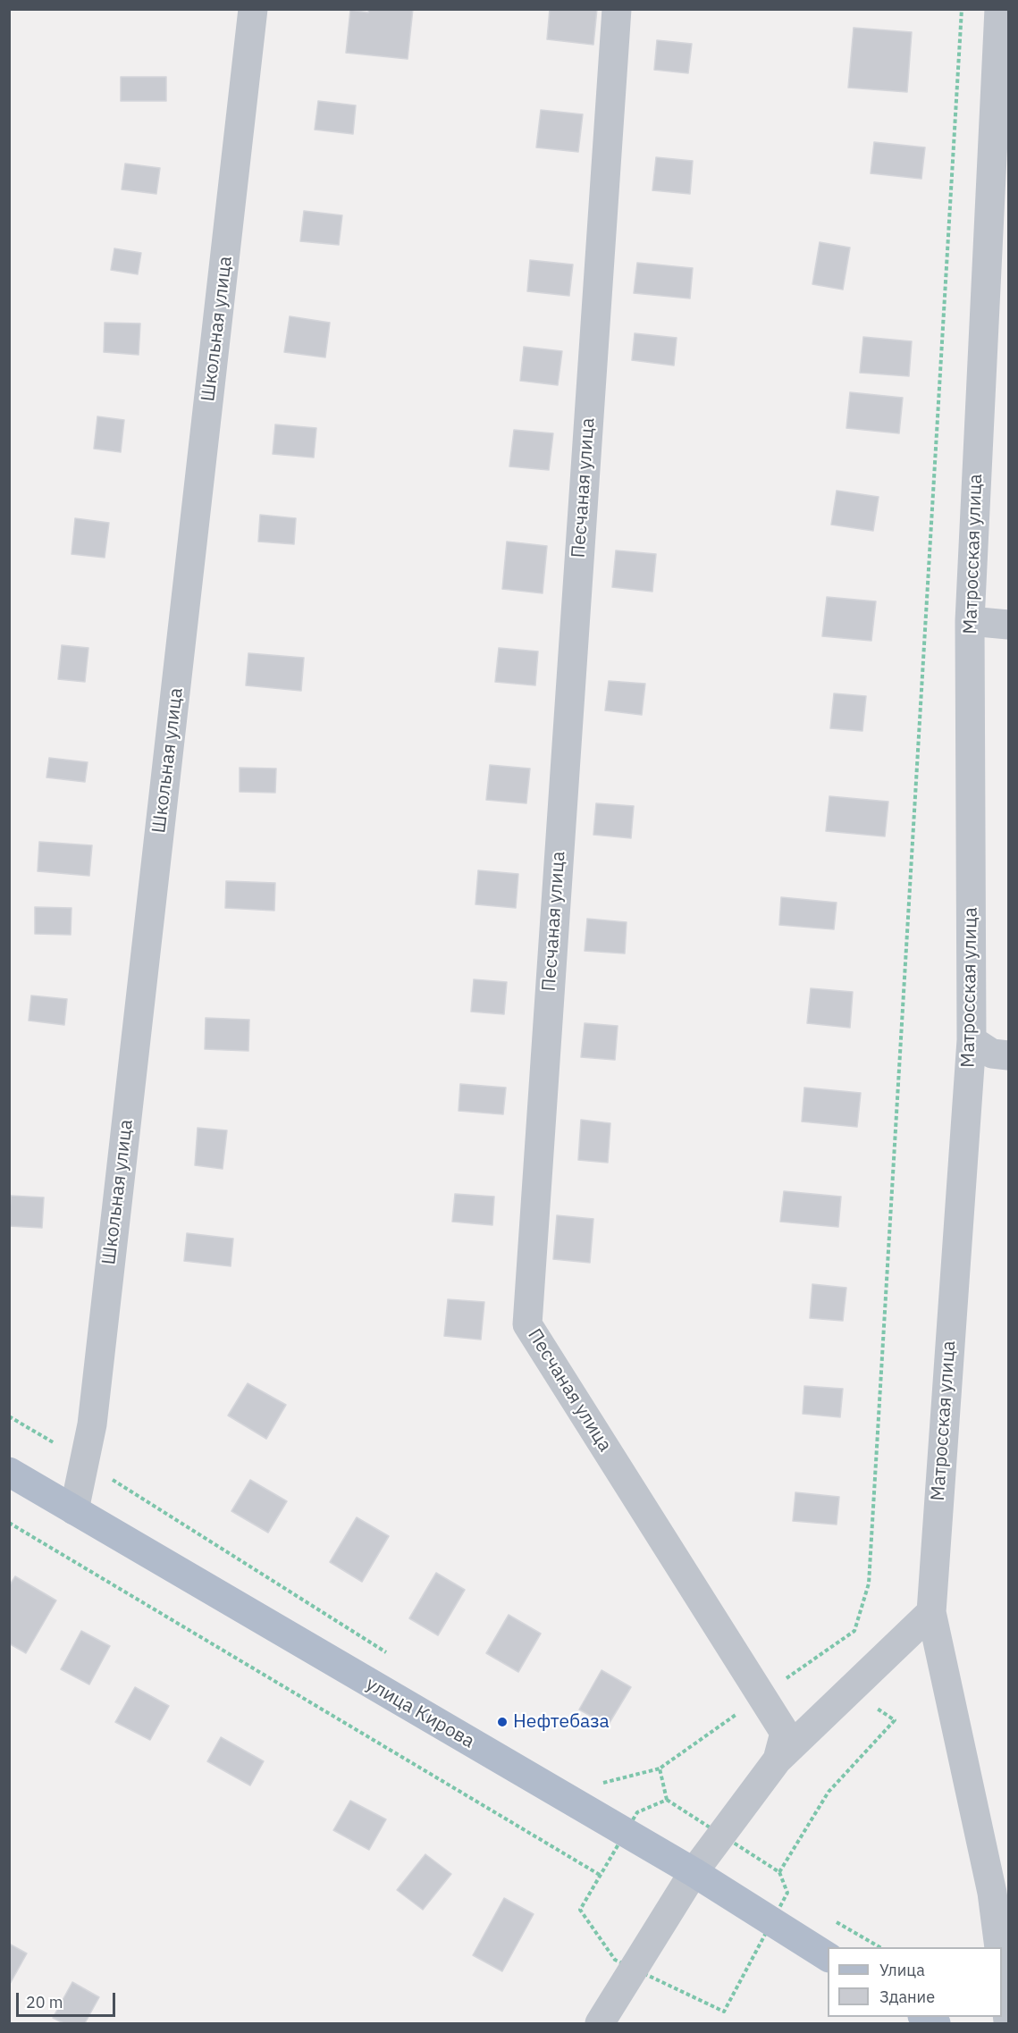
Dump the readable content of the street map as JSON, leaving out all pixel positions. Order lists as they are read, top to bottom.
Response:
{
  "streets": {
    "main road": ["улица Кирова"],
    "street": ["Школьная улица", "Песчаная улица", "Матросская улица"]
  },
  "crossings": [
    ["Школьная улица", "улица Кирова"]
  ],
  "places": ["Нефтебаза"],
  "legend": ["Улица", "Здание"],
  "scale_bar": "20 m"
}
